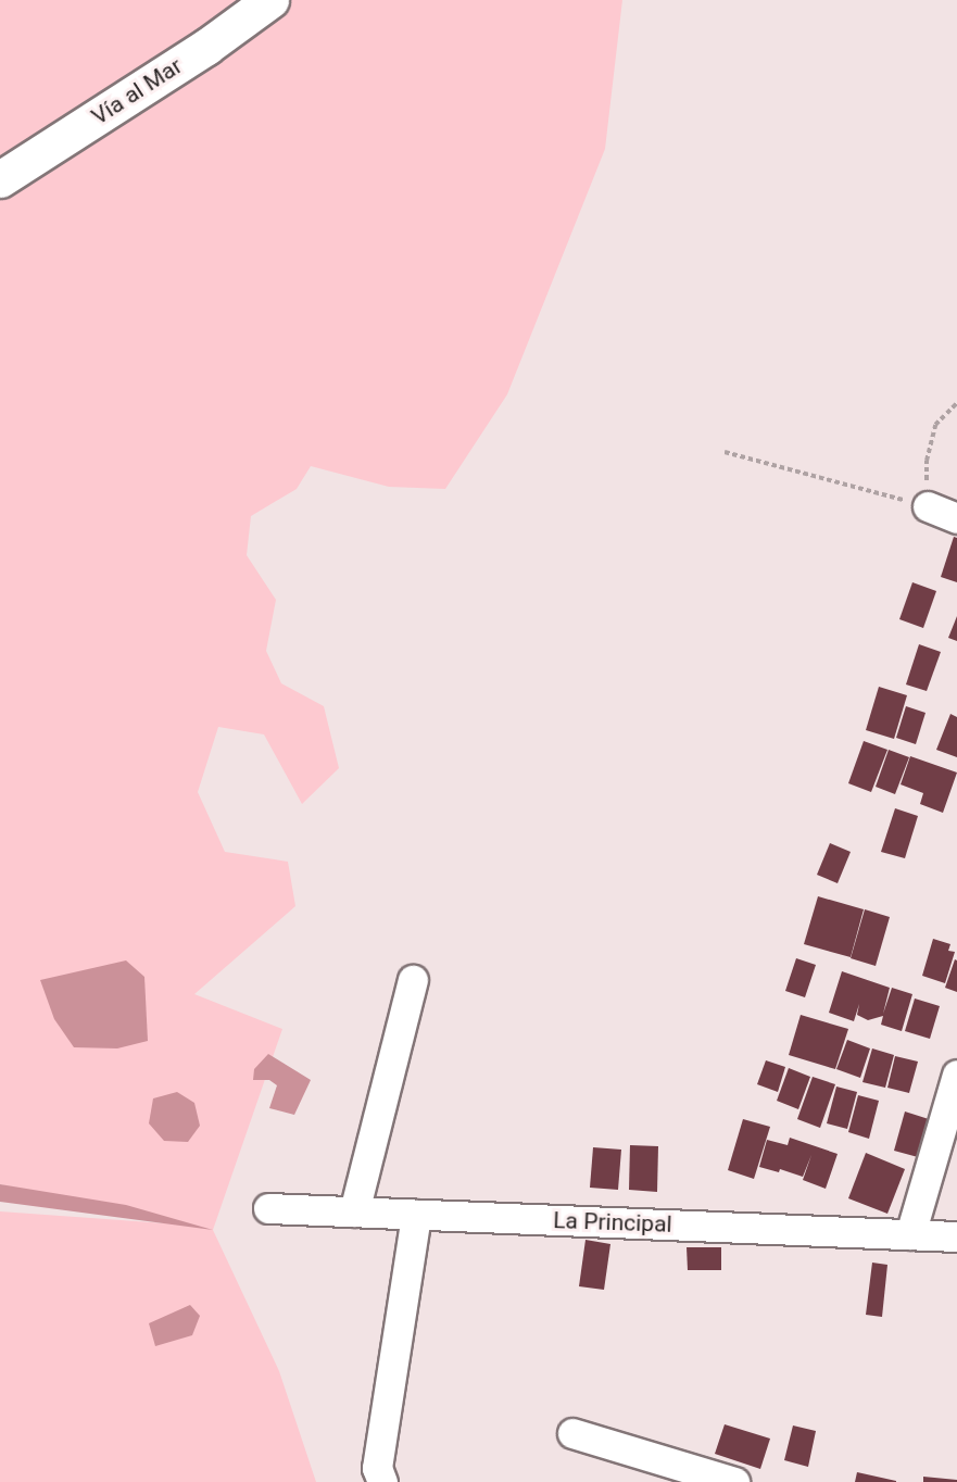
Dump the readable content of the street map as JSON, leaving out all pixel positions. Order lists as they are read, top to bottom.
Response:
{
  "streets": {
    "highway": ["Vía al Mar"],
    "street": ["La Principal"]
  }
}
